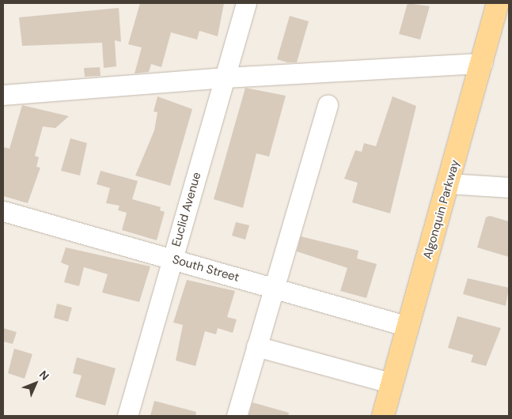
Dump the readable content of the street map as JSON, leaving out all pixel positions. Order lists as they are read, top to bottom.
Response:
{
  "streets": {
    "main road": ["Algonquin Parkway"],
    "street": ["Euclid Avenue", "South Street"]
  },
  "crossings": [
    ["Euclid Avenue", "South Street"],
    ["Algonquin Parkway", "South Street"]
  ],
  "north": "top right"
}
